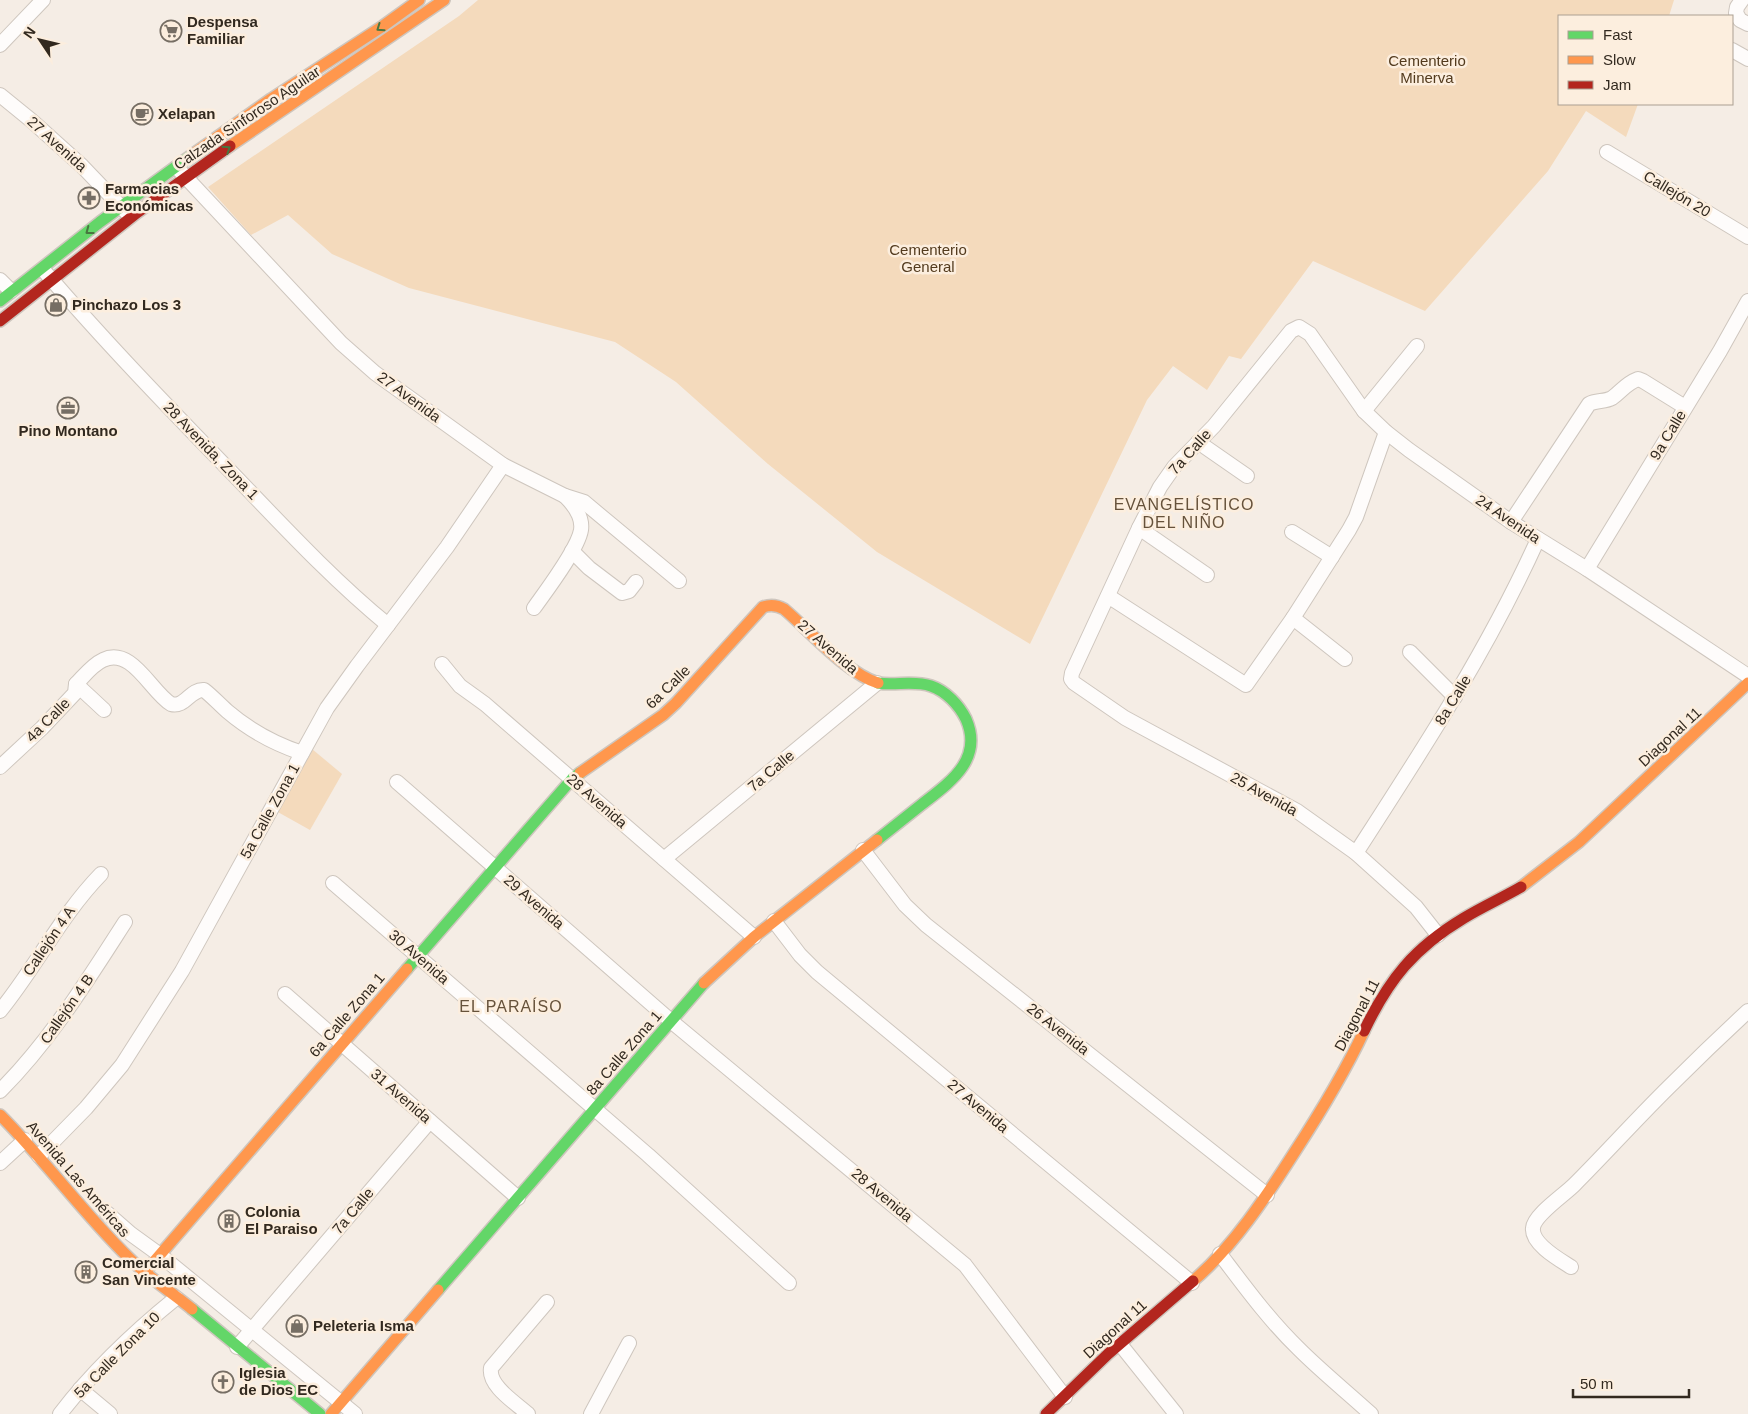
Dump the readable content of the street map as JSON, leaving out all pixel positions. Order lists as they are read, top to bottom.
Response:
{
  "streets": {
    "street": [
      "Calzada Sinforoso Aguilar",
      "27 Avenida",
      "Callejón 20",
      "9a Calle",
      "28 Avenida, Zona 1",
      "7a Calle",
      "24 Avenida",
      "6a Calle",
      "8a Calle",
      "4a Calle",
      "Diagonal 11",
      "25 Avenida",
      "28 Avenida",
      "5a Calle Zona 1",
      "29 Avenida",
      "Callejón 4 A",
      "30 Avenida",
      "Callejón 4 B",
      "6a Calle Zona 1",
      "26 Avenida",
      "8a Calle Zona 1",
      "31 Avenida",
      "Avenida Las Américas",
      "5a Calle Zona 10"
    ]
  },
  "crossings": [
    ["Calzada Sinforoso Aguilar", "27 Avenida"],
    ["Calzada Sinforoso Aguilar", "28 Avenida, Zona 1"],
    ["27 Avenida", "7a Calle"],
    ["27 Avenida", "6a Calle"],
    ["27 Avenida", "Diagonal 11"],
    ["27 Avenida", "5a Calle Zona 1"],
    ["27 Avenida", "8a Calle Zona 1"],
    ["9a Calle", "24 Avenida"],
    ["28 Avenida, Zona 1", "5a Calle Zona 1"],
    ["7a Calle", "24 Avenida"],
    ["7a Calle", "25 Avenida"],
    ["7a Calle", "28 Avenida"],
    ["7a Calle", "8a Calle Zona 1"],
    ["7a Calle", "31 Avenida"],
    ["7a Calle", "Avenida Las Américas"],
    ["24 Avenida", "8a Calle"],
    ["6a Calle", "28 Avenida"],
    ["6a Calle", "6a Calle Zona 1"],
    ["8a Calle", "25 Avenida"],
    ["4a Calle", "5a Calle Zona 1"],
    ["Diagonal 11", "25 Avenida"],
    ["Diagonal 11", "28 Avenida"],
    ["Diagonal 11", "26 Avenida"],
    ["28 Avenida", "29 Avenida"],
    ["28 Avenida", "6a Calle Zona 1"],
    ["28 Avenida", "8a Calle Zona 1"],
    ["5a Calle Zona 1", "Avenida Las Américas"],
    ["29 Avenida", "6a Calle Zona 1"],
    ["29 Avenida", "8a Calle Zona 1"],
    ["30 Avenida", "6a Calle Zona 1"],
    ["30 Avenida", "8a Calle Zona 1"],
    ["6a Calle Zona 1", "31 Avenida"],
    ["6a Calle Zona 1", "Avenida Las Américas"],
    ["26 Avenida", "8a Calle Zona 1"],
    ["8a Calle Zona 1", "31 Avenida"],
    ["Avenida Las Américas", "5a Calle Zona 10"]
  ],
  "districts": ["EVANGELÍSTICO DEL NIÑO", "EL PARAÍSO"],
  "parks": ["Cementerio Minerva", "Cementerio General"],
  "places": {
    "supermarket": ["Despensa Familiar"],
    "cafe": ["Xelapan"],
    "pharmacy": ["Farmacias Económicas"],
    "shop": ["Pinchazo Los 3", "Peleteria Isma"],
    "office": ["Pino Montano"],
    "building": ["Colonia El Paraiso", "Comercial San Vincente"],
    "church": ["Iglesia de Dios EC"]
  },
  "legend": ["Fast", "Slow", "Jam"],
  "scale_bar": "50 m",
  "north": "top left"
}
